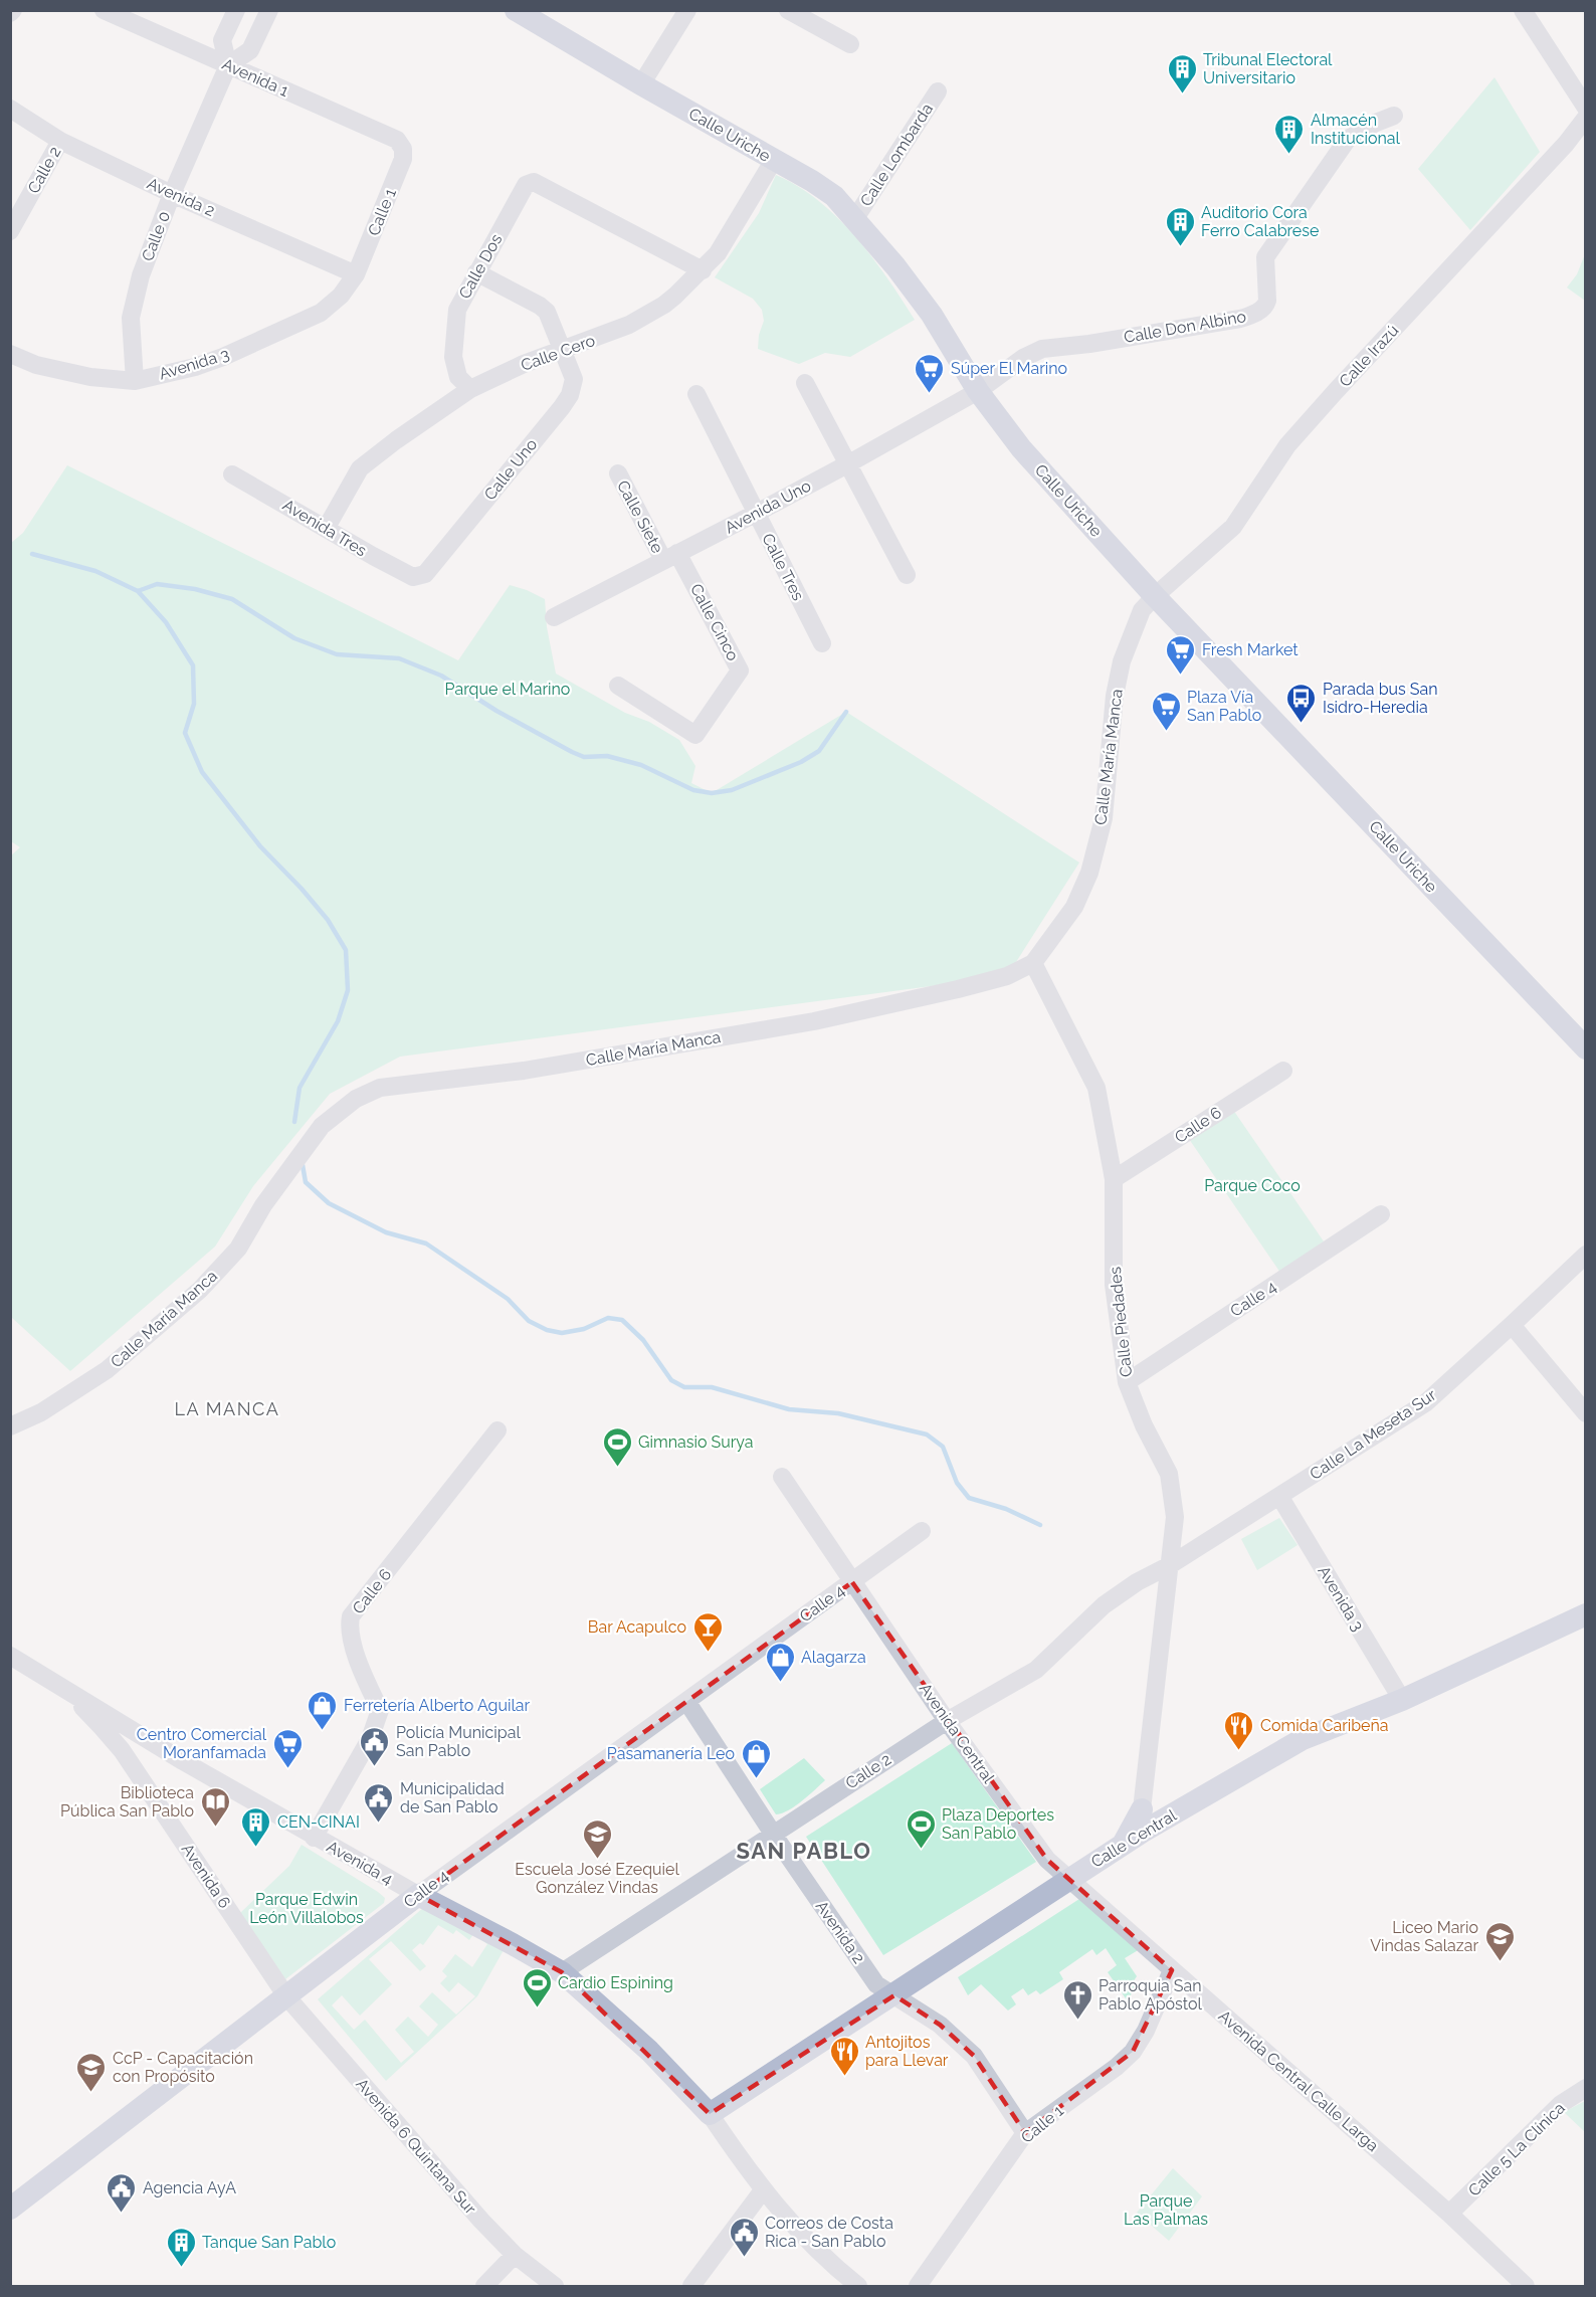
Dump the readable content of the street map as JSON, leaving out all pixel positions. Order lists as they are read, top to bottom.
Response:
{
  "streets": {
    "main road": [
      "Calle Uriche",
      "Calle 4",
      "Calle Central",
      "Avenida 4"
    ],
    "street": [
      "Avenida 1",
      "Calle Lombarda",
      "Calle 2",
      "Avenida 2",
      "Calle 1",
      "Calle 0",
      "Calle Dos",
      "Calle Don Albino",
      "Calle Cero",
      "Calle Irazú",
      "Avenida 3",
      "Calle Uno",
      "Avenida Uno",
      "Calle Siete",
      "Avenida Tres",
      "Calle Tres",
      "Calle Cinco",
      "Calle María Manca",
      "Calle 6",
      "Calle Piedades",
      "Calle La Meseta Sur",
      "Avenida Central",
      "Avenida 6",
      "Avenida Central Calle Larga",
      "Avenida 6 Quintana Sur",
      "Calle 5 La Clínica"
    ]
  },
  "crossings": [
    ["Avenida 1", "Calle 1"],
    ["Avenida 1", "Calle 0"],
    ["Calle Uriche", "Calle Lombarda"],
    ["Calle Uriche", "Calle Don Albino"],
    ["Calle Uriche", "Calle Cero"],
    ["Calle Uriche", "Calle Irazú"],
    ["Calle Uriche", "Avenida Uno"],
    ["Calle Uriche", "Calle María Manca"],
    ["Calle 2", "Avenida 2"],
    ["Calle 2", "Calle Piedades"],
    ["Calle 2", "Calle La Meseta Sur"],
    ["Calle 2", "Avenida Central"],
    ["Calle 2", "Avenida 4"],
    ["Avenida 2", "Calle 1"],
    ["Avenida 2", "Calle 0"],
    ["Avenida 2", "Avenida 3"],
    ["Avenida 2", "Calle 4"],
    ["Avenida 2", "Calle Central"],
    ["Calle 1", "Avenida 3"],
    ["Calle 1", "Avenida Central Calle Larga"],
    ["Calle 0", "Avenida 3"],
    ["Calle Dos", "Calle Cero"],
    ["Calle Dos", "Calle Uno"],
    ["Calle Don Albino", "Avenida Uno"],
    ["Calle Cero", "Calle Uno"],
    ["Calle Cero", "Avenida Tres"],
    ["Calle Irazú", "Calle María Manca"],
    ["Avenida 3", "Calle La Meseta Sur"],
    ["Avenida 3", "Calle Central"],
    ["Calle Uno", "Avenida Tres"],
    ["Avenida Uno", "Calle Siete"],
    ["Avenida Uno", "Calle Tres"],
    ["Avenida Uno", "Calle Cinco"],
    ["Calle Siete", "Calle Cinco"],
    ["Calle María Manca", "Calle Piedades"],
    ["Calle 6", "Calle Piedades"],
    ["Calle 6", "Avenida 4"],
    ["Calle 4", "Calle Piedades"],
    ["Calle 4", "Avenida Central"],
    ["Calle 4", "Avenida 4"],
    ["Calle 4", "Avenida 6"],
    ["Calle 4", "Avenida 6 Quintana Sur"],
    ["Calle Piedades", "Calle La Meseta Sur"],
    ["Calle Piedades", "Calle Central"],
    ["Avenida Central", "Calle Central"],
    ["Avenida Central", "Avenida Central Calle Larga"],
    ["Calle Central", "Avenida 4"],
    ["Calle Central", "Avenida Central Calle Larga"],
    ["Avenida 4", "Avenida 6"],
    ["Avenida 6", "Avenida 6 Quintana Sur"],
    ["Avenida Central Calle Larga", "Calle 5 La Clínica"]
  ],
  "districts": ["LA MANCA", "SAN PABLO"],
  "parks": [
    "Parque el Marino",
    "Parque Coco",
    "Parque Edwin León Villalobos",
    "Parque Las Palmas"
  ],
  "places": {
    "building": [
      "Tribunal Electoral Universitario",
      "Almacén Institucional",
      "Auditorio Cora Ferro Calabrese",
      "CEN-CINAI",
      "Tanque San Pablo"
    ],
    "supermarket": [
      "Súper El Marino",
      "Fresh Market",
      "Plaza Vía San Pablo",
      "Centro Comercial Moranfamada"
    ],
    "bus stop": ["Parada bus San Isidro-Heredia"],
    "sports": ["Gimnasio Surya", "Plaza Deportes San Pablo", "Cardio Espining"],
    "bar": ["Bar Acapulco"],
    "shop": ["Alagarza", "Ferretería Alberto Aguilar", "Pasamanería Leo"],
    "restaurant": ["Comida Caribeña", "Antojitos para Llevar"],
    "public building": [
      "Policía Municipal San Pablo",
      "Municipalidad de San Pablo",
      "Agencia AyA",
      "Correos de Costa Rica - San Pablo"
    ],
    "library": ["Biblioteca Pública San Pablo"],
    "school or university": ["Escuela José Ezequiel González Vindas", "Liceo Mario Vindas Salazar", "CcP - Capacitación con Propósito"],
    "church": ["Parroquia San Pablo Apóstol"]
  }
}
